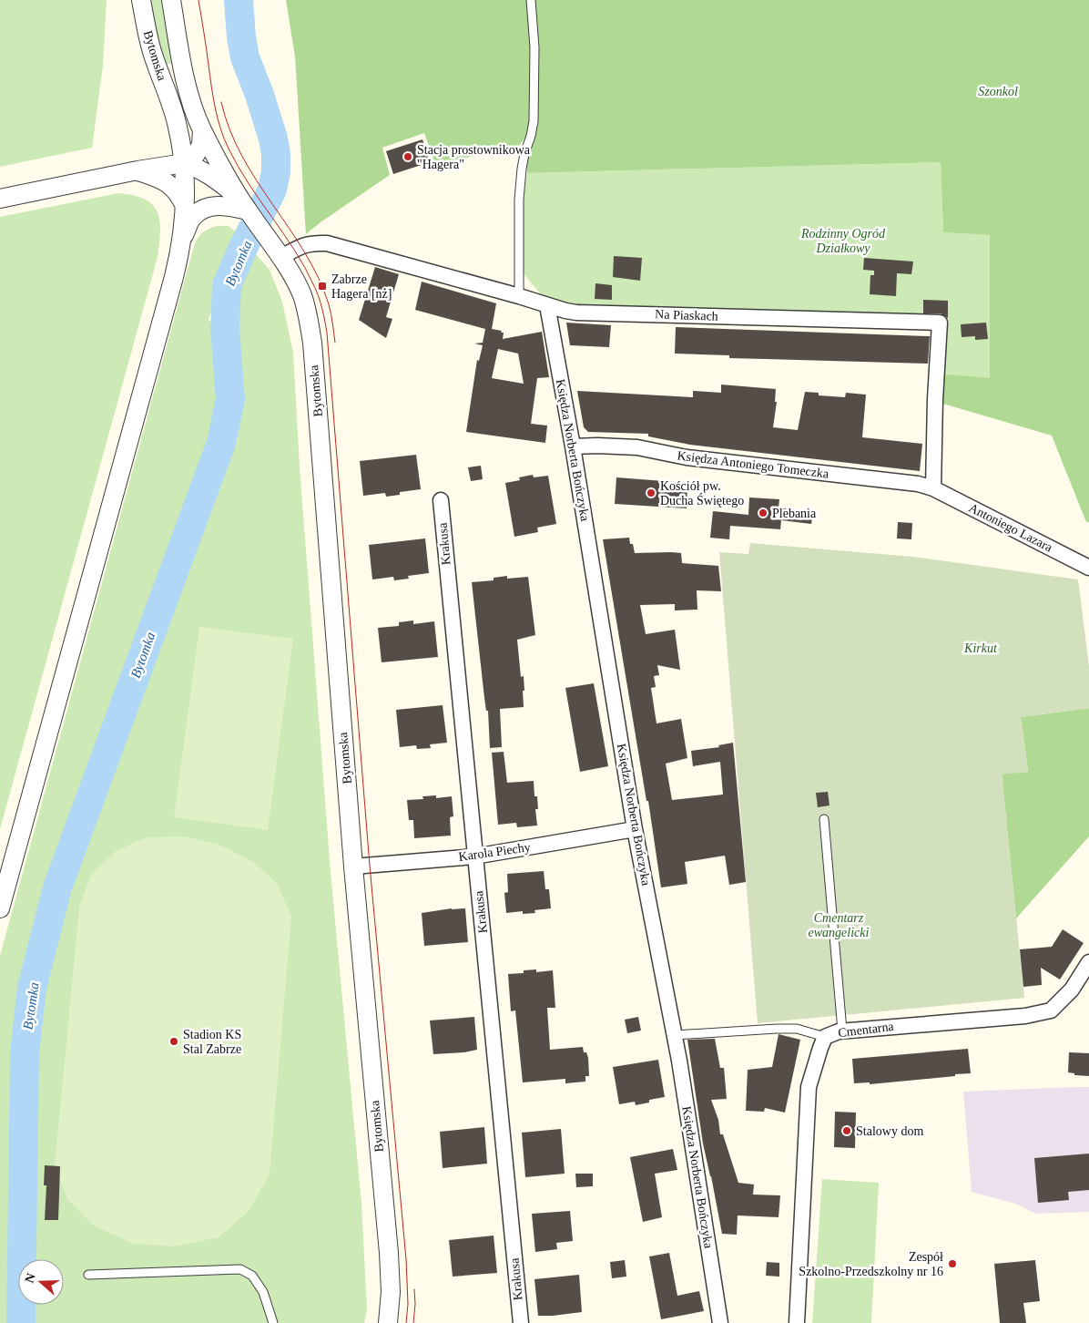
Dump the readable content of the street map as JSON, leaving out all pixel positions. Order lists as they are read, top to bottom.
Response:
{
  "streets": {
    "street": [
      "Bytomska",
      "Na Piaskach",
      "Księdza Norberta Bończyka",
      "Księdza Antoniego Tomeczka",
      "Antoniego Lazara",
      "Krakusa",
      "Karola Piechy",
      "Cmentarna"
    ]
  },
  "crossings": [
    ["Bytomska", "Na Piaskach"],
    ["Bytomska", "Karola Piechy"],
    ["Na Piaskach", "Księdza Norberta Bończyka"],
    ["Na Piaskach", "Księdza Antoniego Tomeczka"],
    ["Na Piaskach", "Antoniego Lazara"],
    ["Księdza Norberta Bończyka", "Księdza Antoniego Tomeczka"],
    ["Księdza Norberta Bończyka", "Karola Piechy"],
    ["Księdza Antoniego Tomeczka", "Antoniego Lazara"],
    ["Krakusa", "Karola Piechy"]
  ],
  "water": ["Bytomka"],
  "parks": [
    "Szonkol",
    "Rodzinny Ogród Działkowy",
    "Kirkut",
    "Cmentarz ewangelicki"
  ],
  "places": {
    "other": [
      "Stacja prostownikowa \"Hagera\"",
      "Kościół pw. Ducha Świętego",
      "Plebania",
      "Stadion KS Stal Zabrze",
      "Stalowy dom",
      "Zespół Szkolno-Przedszkolny nr 16"
    ],
    "transit": ["Zabrze Hagera [nż]"]
  },
  "north": "left"
}
